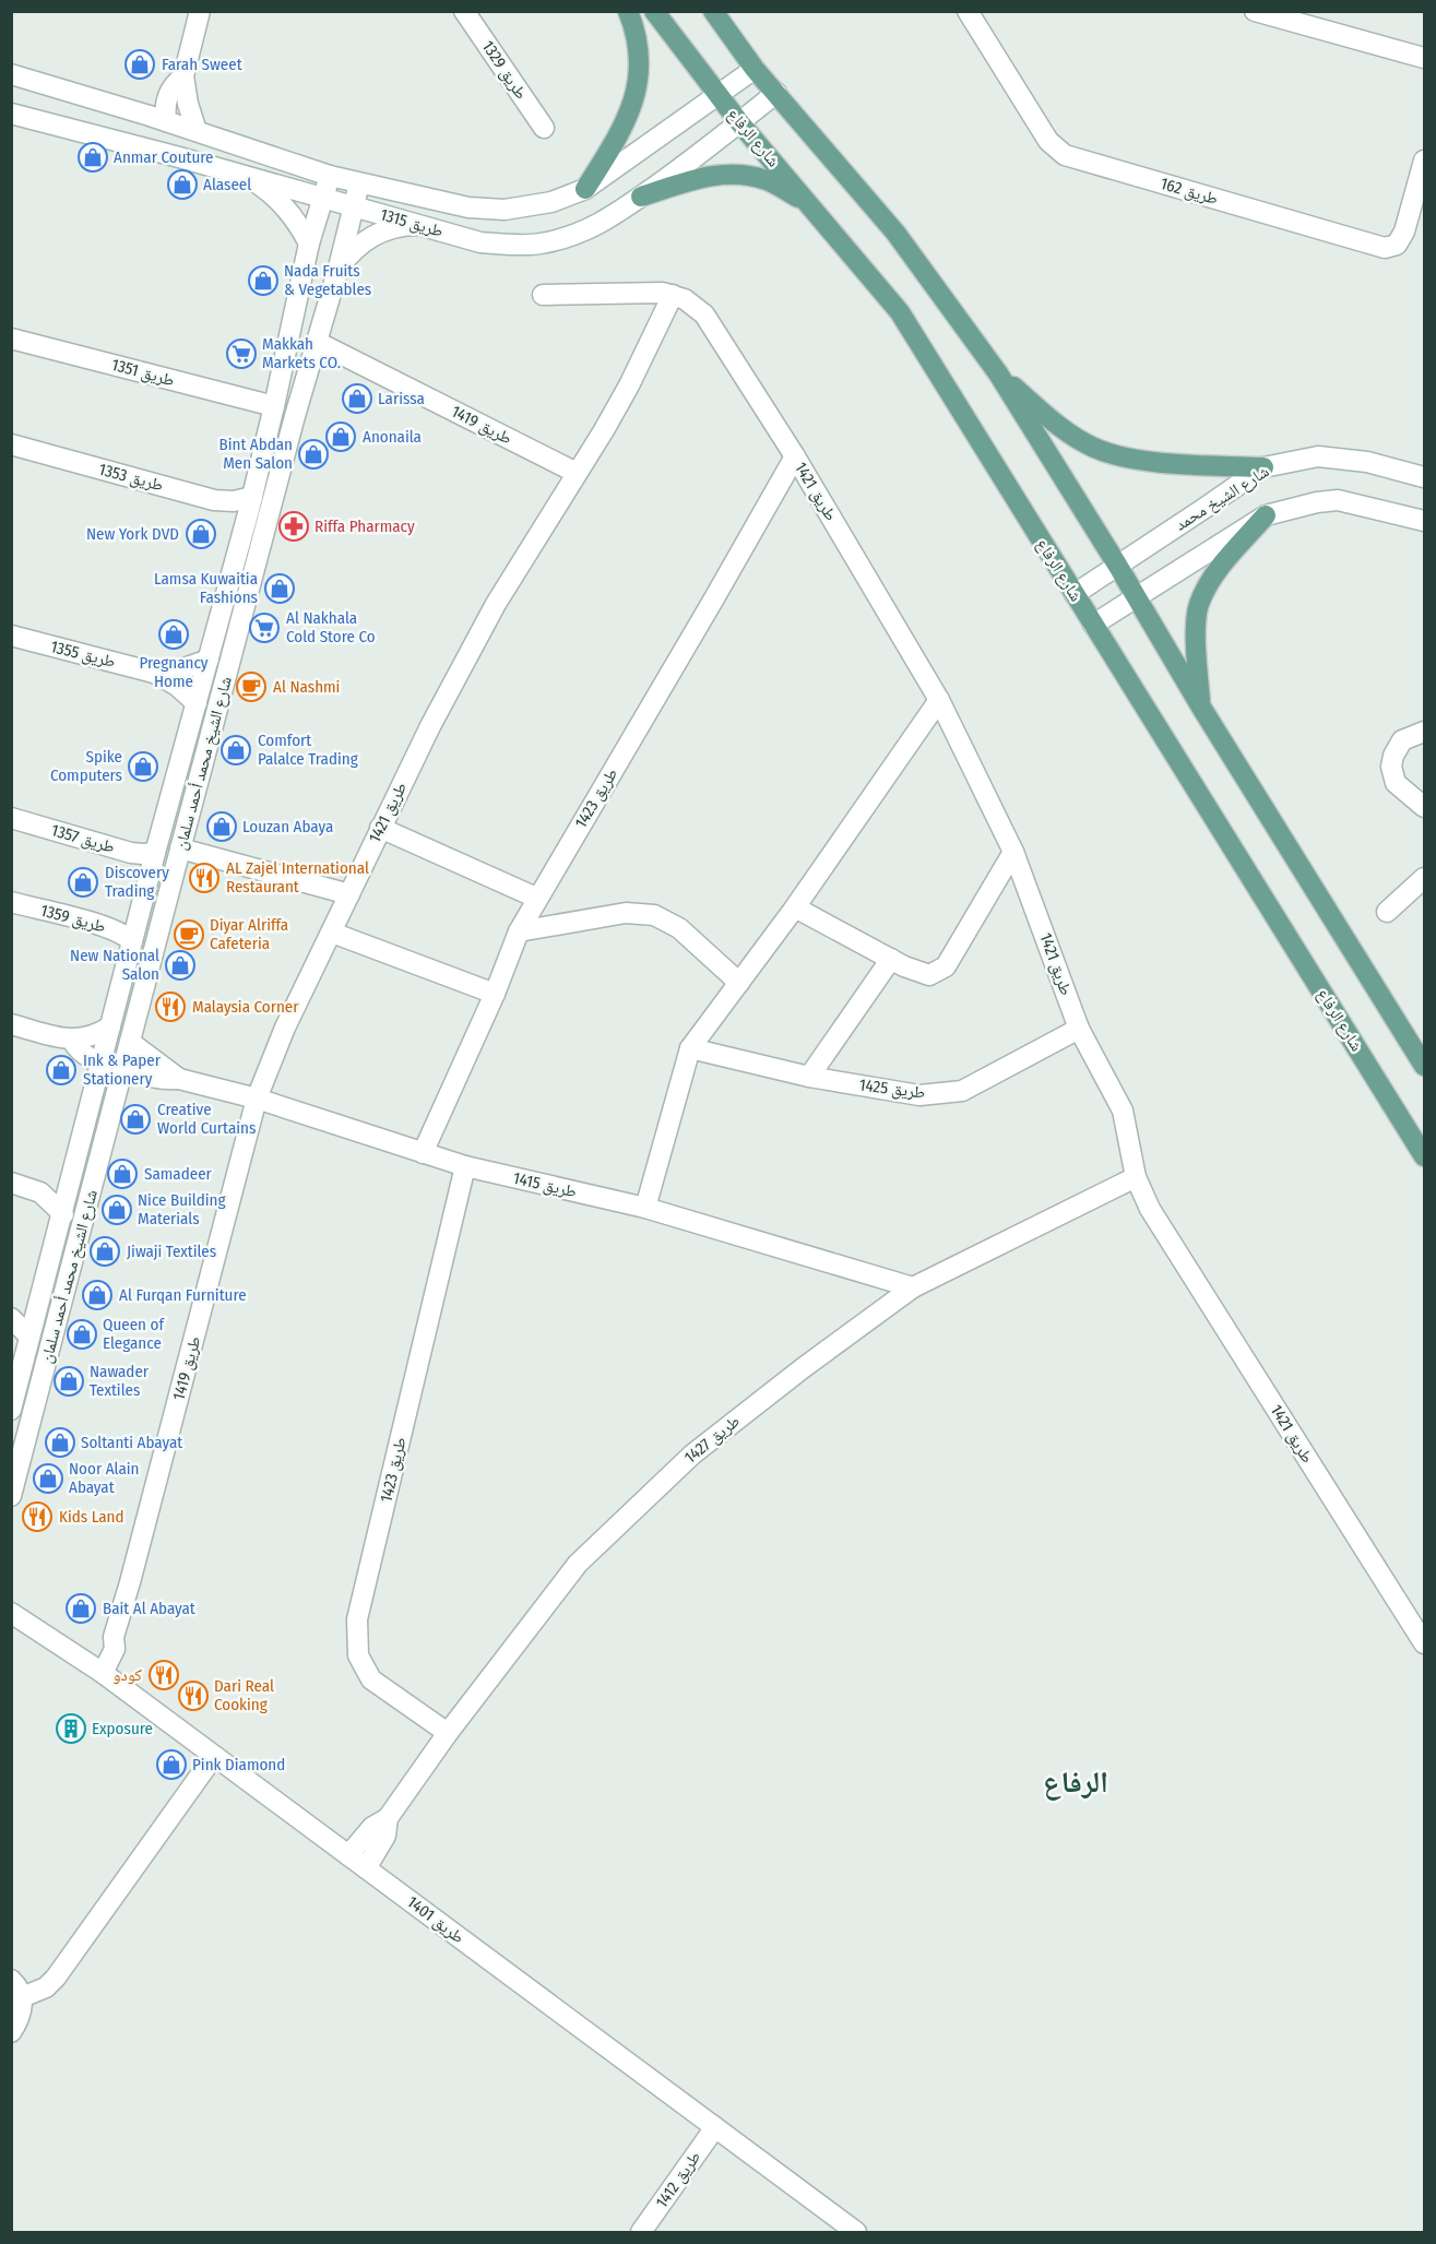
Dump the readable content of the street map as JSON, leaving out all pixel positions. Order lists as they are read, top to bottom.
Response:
{
  "streets": {
    "main road": ["شارع الرفاع"],
    "street": [
      "طريق 1329",
      "طريق 162",
      "طريق 1315",
      "طريق 1351",
      "طريق 1419",
      "طريق 1353",
      "طريق 1421",
      "شارع الشيخ محمد",
      "طريق 1355",
      "شارع الشيخ محمد أحمد سلمان",
      "طريق 1423",
      "طريق 1357",
      "طريق 1359",
      "طريق 1425",
      "طريق 1415",
      "طريق 1427",
      "طريق 1401",
      "طريق 1412"
    ]
  },
  "crossings": [
    ["شارع الرفاع", "طريق 1315"],
    ["شارع الرفاع", "شارع الشيخ محمد"],
    ["طريق 1315", "شارع الشيخ محمد أحمد سلمان"],
    ["طريق 1351", "شارع الشيخ محمد أحمد سلمان"],
    ["طريق 1419", "طريق 1421"],
    ["طريق 1419", "شارع الشيخ محمد أحمد سلمان"],
    ["طريق 1419", "طريق 1415"],
    ["طريق 1419", "طريق 1401"],
    ["طريق 1353", "شارع الشيخ محمد أحمد سلمان"],
    ["طريق 1421", "طريق 1423"],
    ["طريق 1421", "طريق 1425"],
    ["طريق 1421", "طريق 1415"],
    ["طريق 1421", "طريق 1427"],
    ["طريق 1355", "شارع الشيخ محمد أحمد سلمان"],
    ["شارع الشيخ محمد أحمد سلمان", "طريق 1357"],
    ["شارع الشيخ محمد أحمد سلمان", "طريق 1359"],
    ["شارع الشيخ محمد أحمد سلمان", "طريق 1415"],
    ["طريق 1423", "طريق 1415"],
    ["طريق 1423", "طريق 1427"],
    ["طريق 1415", "طريق 1427"],
    ["طريق 1427", "طريق 1401"],
    ["طريق 1401", "طريق 1412"]
  ],
  "districts": ["الرفاع"],
  "places": {
    "shop": [
      "Farah Sweet",
      "Anmar Couture",
      "Alaseel",
      "Nada Fruits & Vegetables",
      "Larissa",
      "Anonaila",
      "Bint Abdan Men Salon",
      "New York DVD",
      "Lamsa Kuwaitia Fashions",
      "Pregnancy Home",
      "Comfort Palalce Trading",
      "Spike Computers",
      "Louzan Abaya",
      "Discovery Trading",
      "New National Salon",
      "Ink & Paper Stationery",
      "Creative World Curtains",
      "Samadeer",
      "Nice Building Materials",
      "Jiwaji Textiles",
      "Al Furqan Furniture",
      "Queen of Elegance",
      "Nawader Textiles",
      "Soltanti Abayat",
      "Noor Alain Abayat",
      "Bait Al Abayat",
      "Pink Diamond"
    ],
    "supermarket": ["Makkah Markets CO.", "Al Nakhala Cold Store Co"],
    "pharmacy": ["Riffa Pharmacy"],
    "cafe": ["Al Nashmi", "Diyar Alriffa Cafeteria"],
    "restaurant": [
      "AL Zajel International Restaurant",
      "Malaysia Corner",
      "Kids Land",
      "كودو",
      "Dari Real Cooking"
    ],
    "building": ["Exposure"]
  }
}
